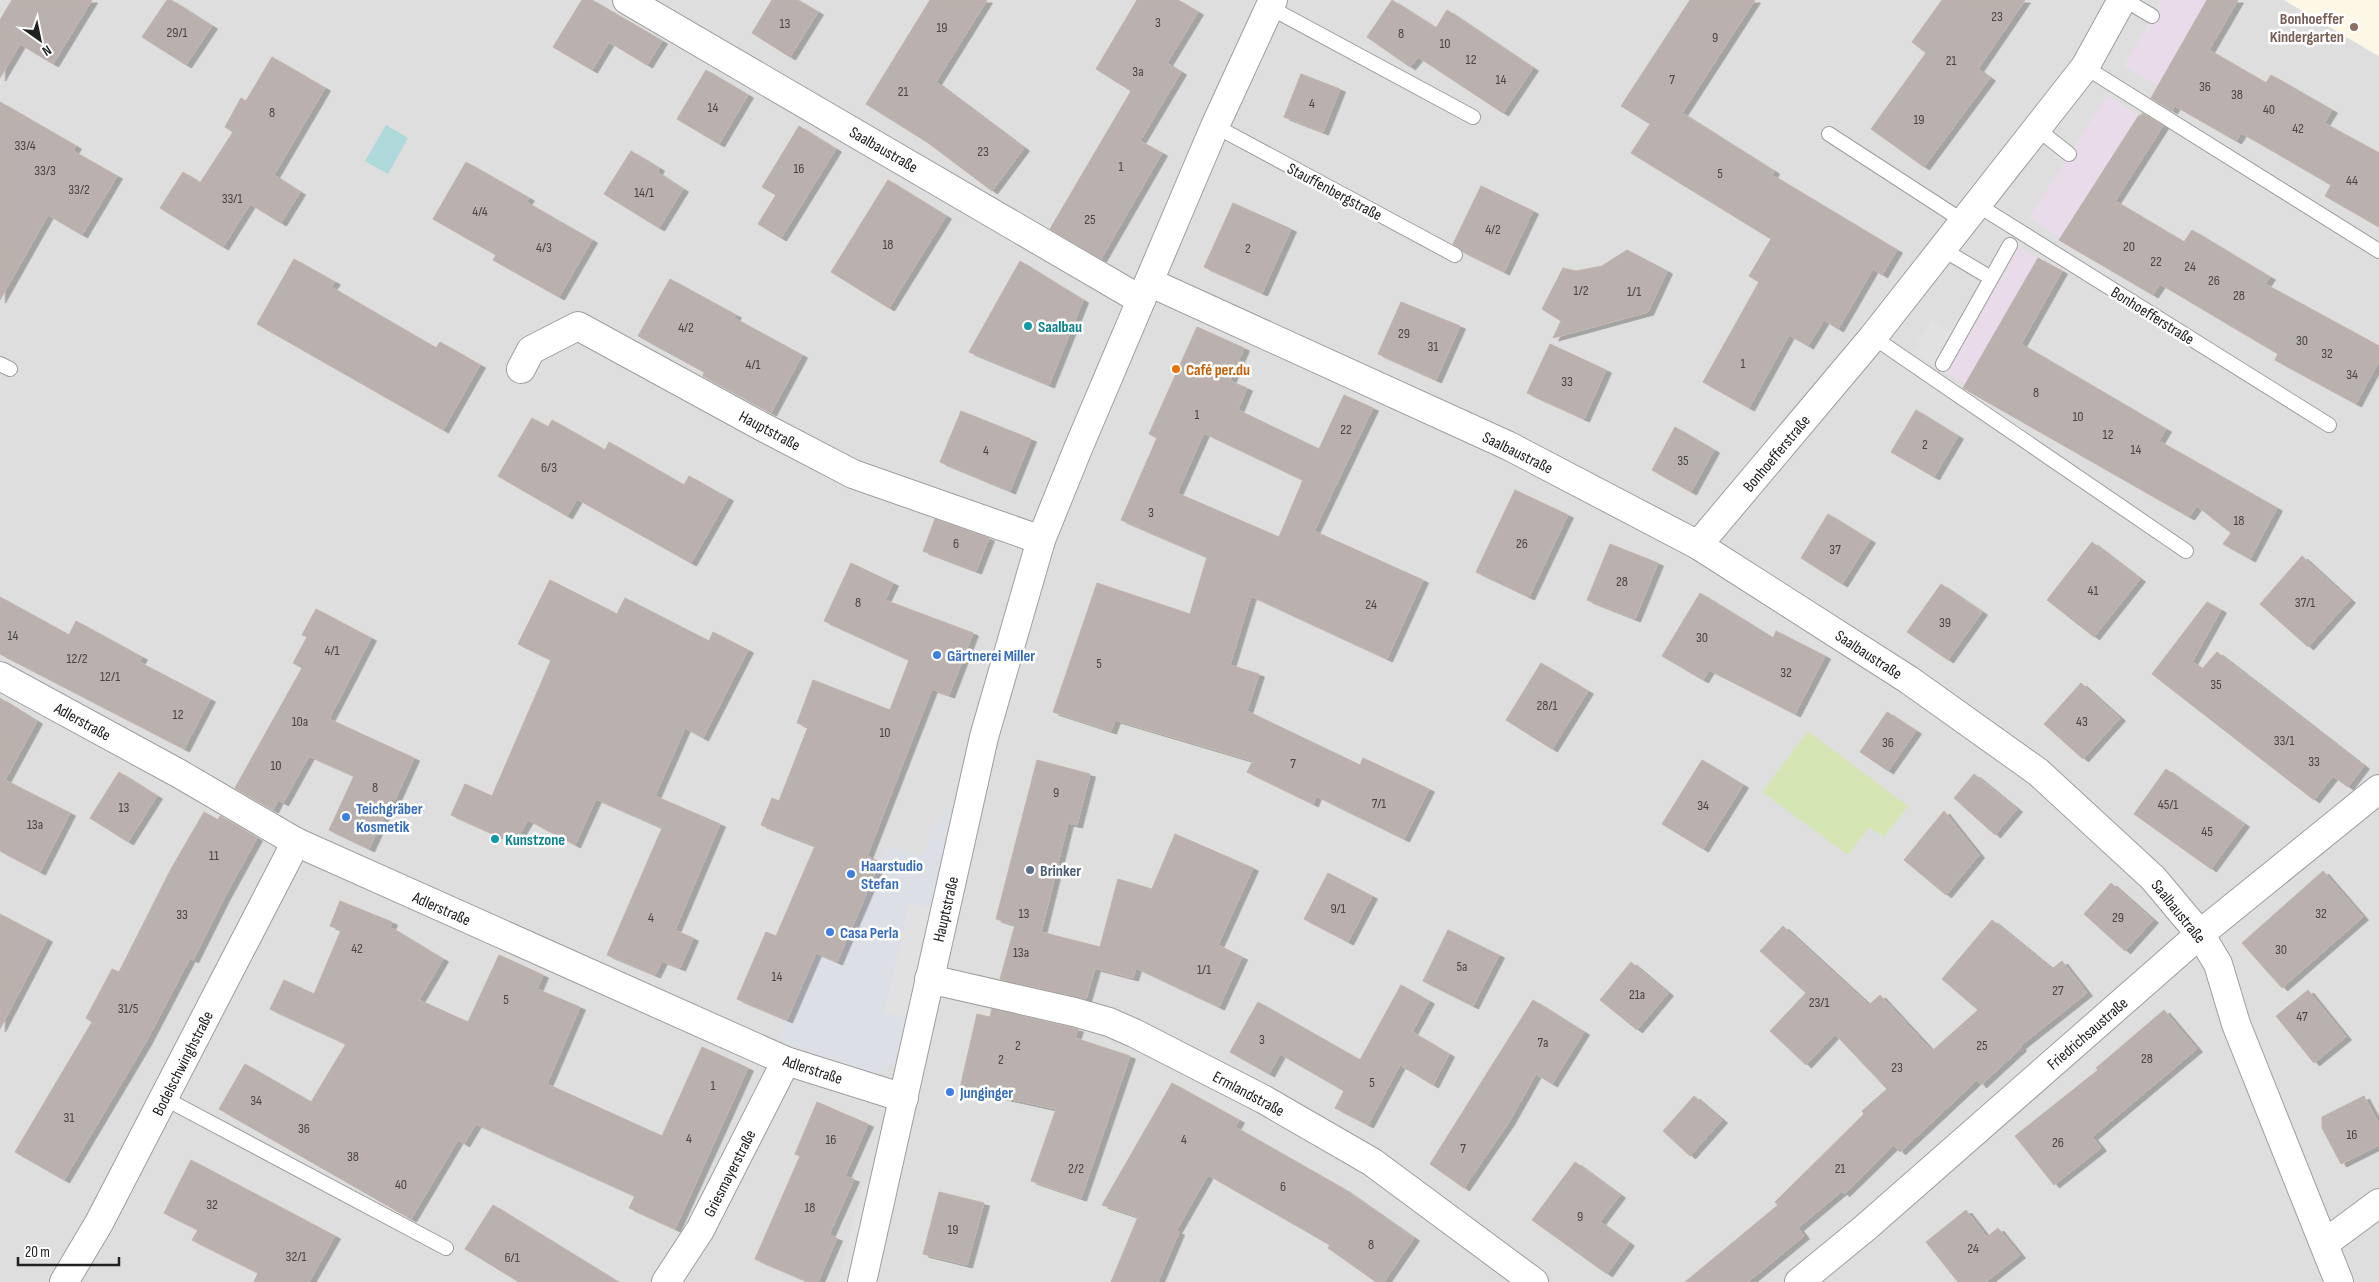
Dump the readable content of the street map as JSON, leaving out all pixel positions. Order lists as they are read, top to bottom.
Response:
{
  "streets": {
    "street": [
      "Saalbaustraße",
      "Bonhoefferstraße",
      "Hauptstraße",
      "Adlerstraße",
      "Friedrichsaustraße",
      "Bodelschwinghstraße",
      "Ermlandstraße",
      "Griesmayerstraße"
    ],
    "lane": ["Stauffenbergstraße"]
  },
  "crossings": [
    ["Saalbaustraße", "Bonhoefferstraße"],
    ["Saalbaustraße", "Hauptstraße"],
    ["Saalbaustraße", "Friedrichsaustraße"],
    ["Hauptstraße", "Adlerstraße"],
    ["Hauptstraße", "Ermlandstraße"],
    ["Adlerstraße", "Bodelschwinghstraße"],
    ["Adlerstraße", "Griesmayerstraße"]
  ],
  "places": [
    "Bonhoeffer Kindergarten",
    "Saalbau",
    "Café per.du",
    "Gärtnerei Miller",
    "Teichgräber Kosmetik",
    "Kunstzone",
    "Brinker",
    "Haarstudio Stefan",
    "Casa Perla",
    "Junginger"
  ],
  "house_numbers": [
    "23",
    "3",
    "13",
    "19",
    "29/1",
    "8",
    "9",
    "10",
    "12",
    "21",
    "3a",
    "14",
    "7",
    "36",
    "21",
    "38",
    "4",
    "14",
    "40",
    "8",
    "19",
    "42",
    "33/4",
    "23",
    "1",
    "16",
    "33/3",
    "5",
    "44",
    "33/2",
    "14/1",
    "33/1",
    "4/4",
    "25",
    "4/2",
    "18",
    "20",
    "4/3",
    "2",
    "22",
    "24",
    "26",
    "1/2",
    "1/1",
    "28",
    "4/2",
    "29",
    "30",
    "31",
    "32",
    "1",
    "4/1",
    "34",
    "33",
    "8",
    "1",
    "10",
    "22",
    "12",
    "2",
    "14",
    "4",
    "35",
    "6/3",
    "3",
    "18",
    "6",
    "26",
    "37",
    "28",
    "41",
    "8",
    "37/1",
    "24",
    "39",
    "14",
    "30",
    "4/1",
    "12/2",
    "5",
    "32",
    "12/1",
    "35",
    "28/1",
    "12",
    "10a",
    "43",
    "10",
    "33/1",
    "36",
    "33",
    "7",
    "10",
    "8",
    "9",
    "7/1",
    "45/1",
    "34",
    "13",
    "13a",
    "45",
    "11",
    "9/1",
    "13",
    "32",
    "33",
    "4",
    "29",
    "42",
    "30",
    "13a",
    "5a",
    "1/1",
    "14",
    "27",
    "21a",
    "5",
    "23/1",
    "31/5",
    "47",
    "3",
    "7a",
    "2",
    "25",
    "28",
    "2",
    "23",
    "5",
    "1",
    "34",
    "31",
    "36",
    "16",
    "4",
    "16",
    "4",
    "26",
    "7",
    "38",
    "2/2",
    "21",
    "40",
    "6",
    "32",
    "18",
    "9",
    "19",
    "8",
    "24",
    "32/1",
    "6/1"
  ],
  "scale_bar": "20 m",
  "north": "bottom right"
}
